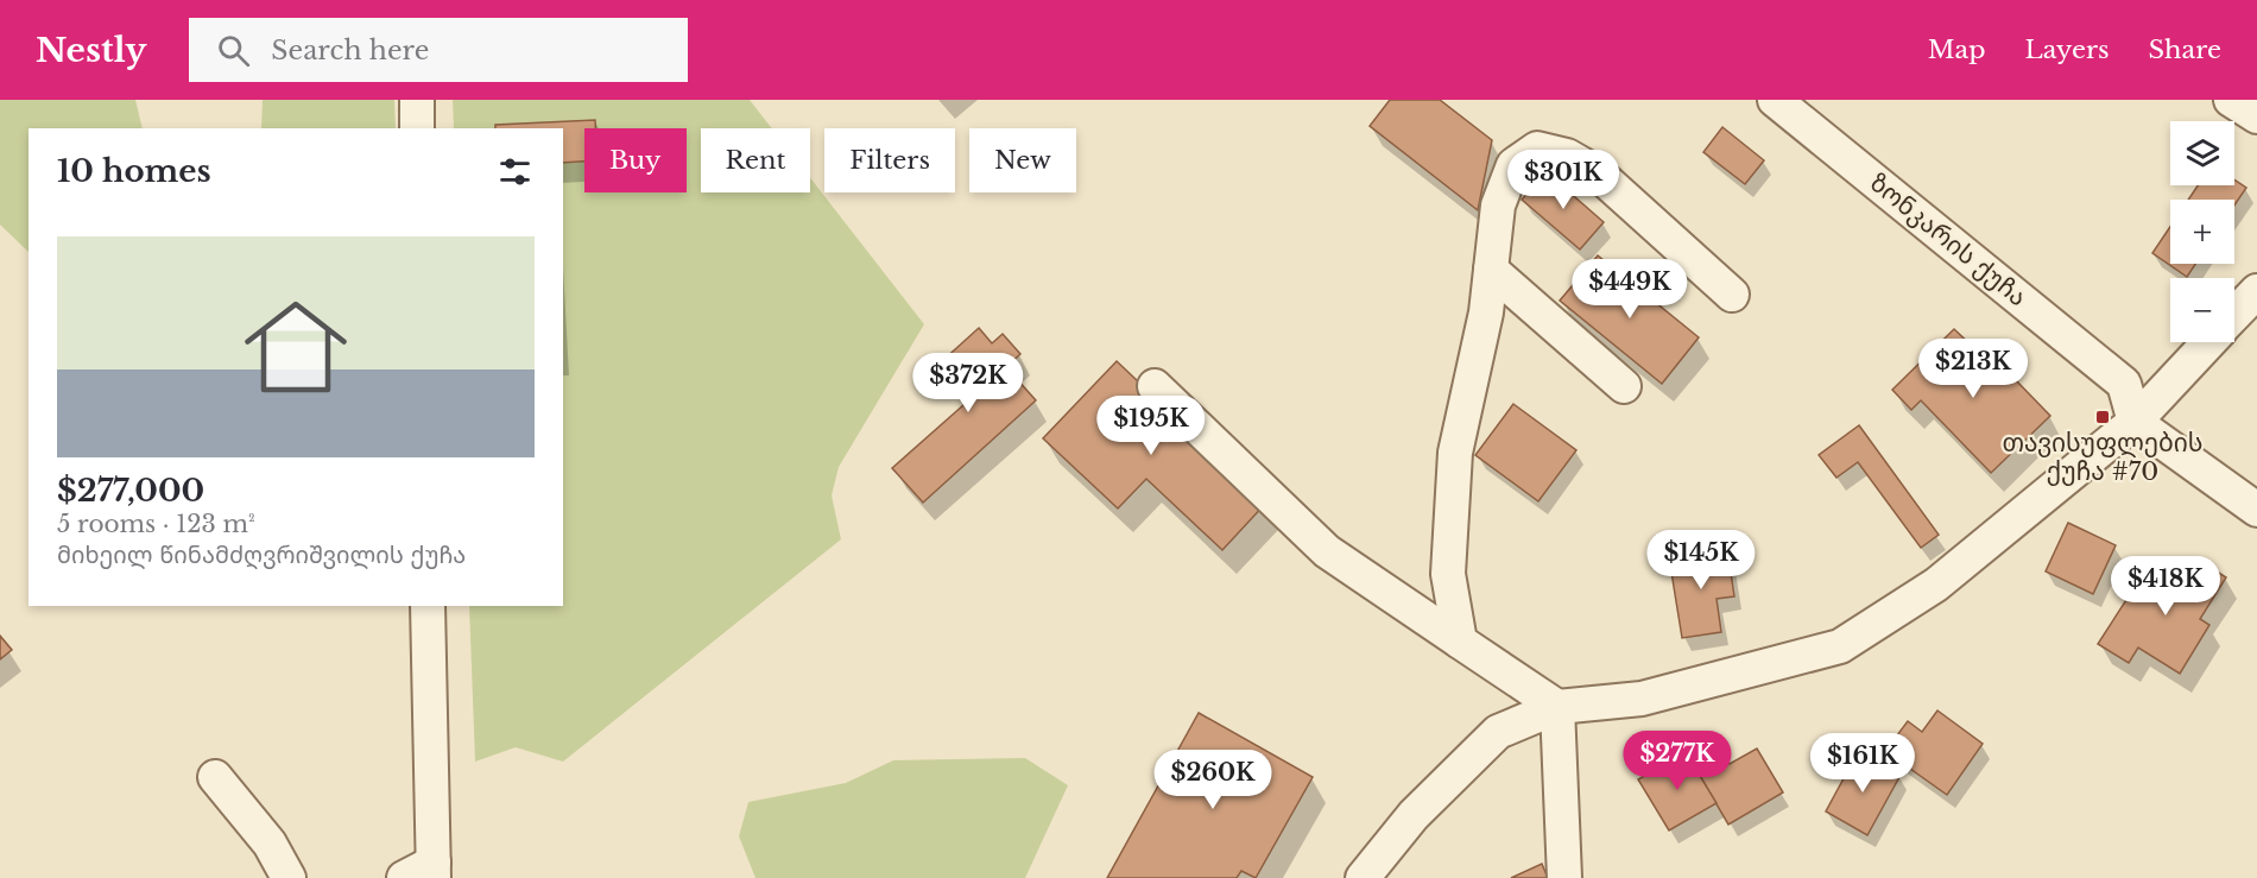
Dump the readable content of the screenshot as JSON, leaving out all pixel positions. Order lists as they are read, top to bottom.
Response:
{
  "streets": {
    "street": ["ზონკარის ქუჩა"]
  },
  "places": {
    "transit": ["თავისუფლების ქუჩა #70"]
  },
  "page": {
    "header": "Nestly",
    "search": "Search here",
    "nav": ["Map", "Layers", "Share"],
    "map_buttons": ["+", "−"],
    "chip": [
      "Buy",
      "Rent",
      "Filters",
      "New"
    ],
    "heading": "10 homes",
    "price": [
      "$301K",
      "$449K",
      "$213K",
      "$372K",
      "$195K",
      "$145K",
      "$418K",
      "$277K",
      "$161K",
      "$260K"
    ],
    "list": [
      {
        "name": "$277,000",
        "note": "5 rooms · 123 m² · მიხეილ წინამძღვრიშვილის ქუჩა"
      }
    ]
  }
}
